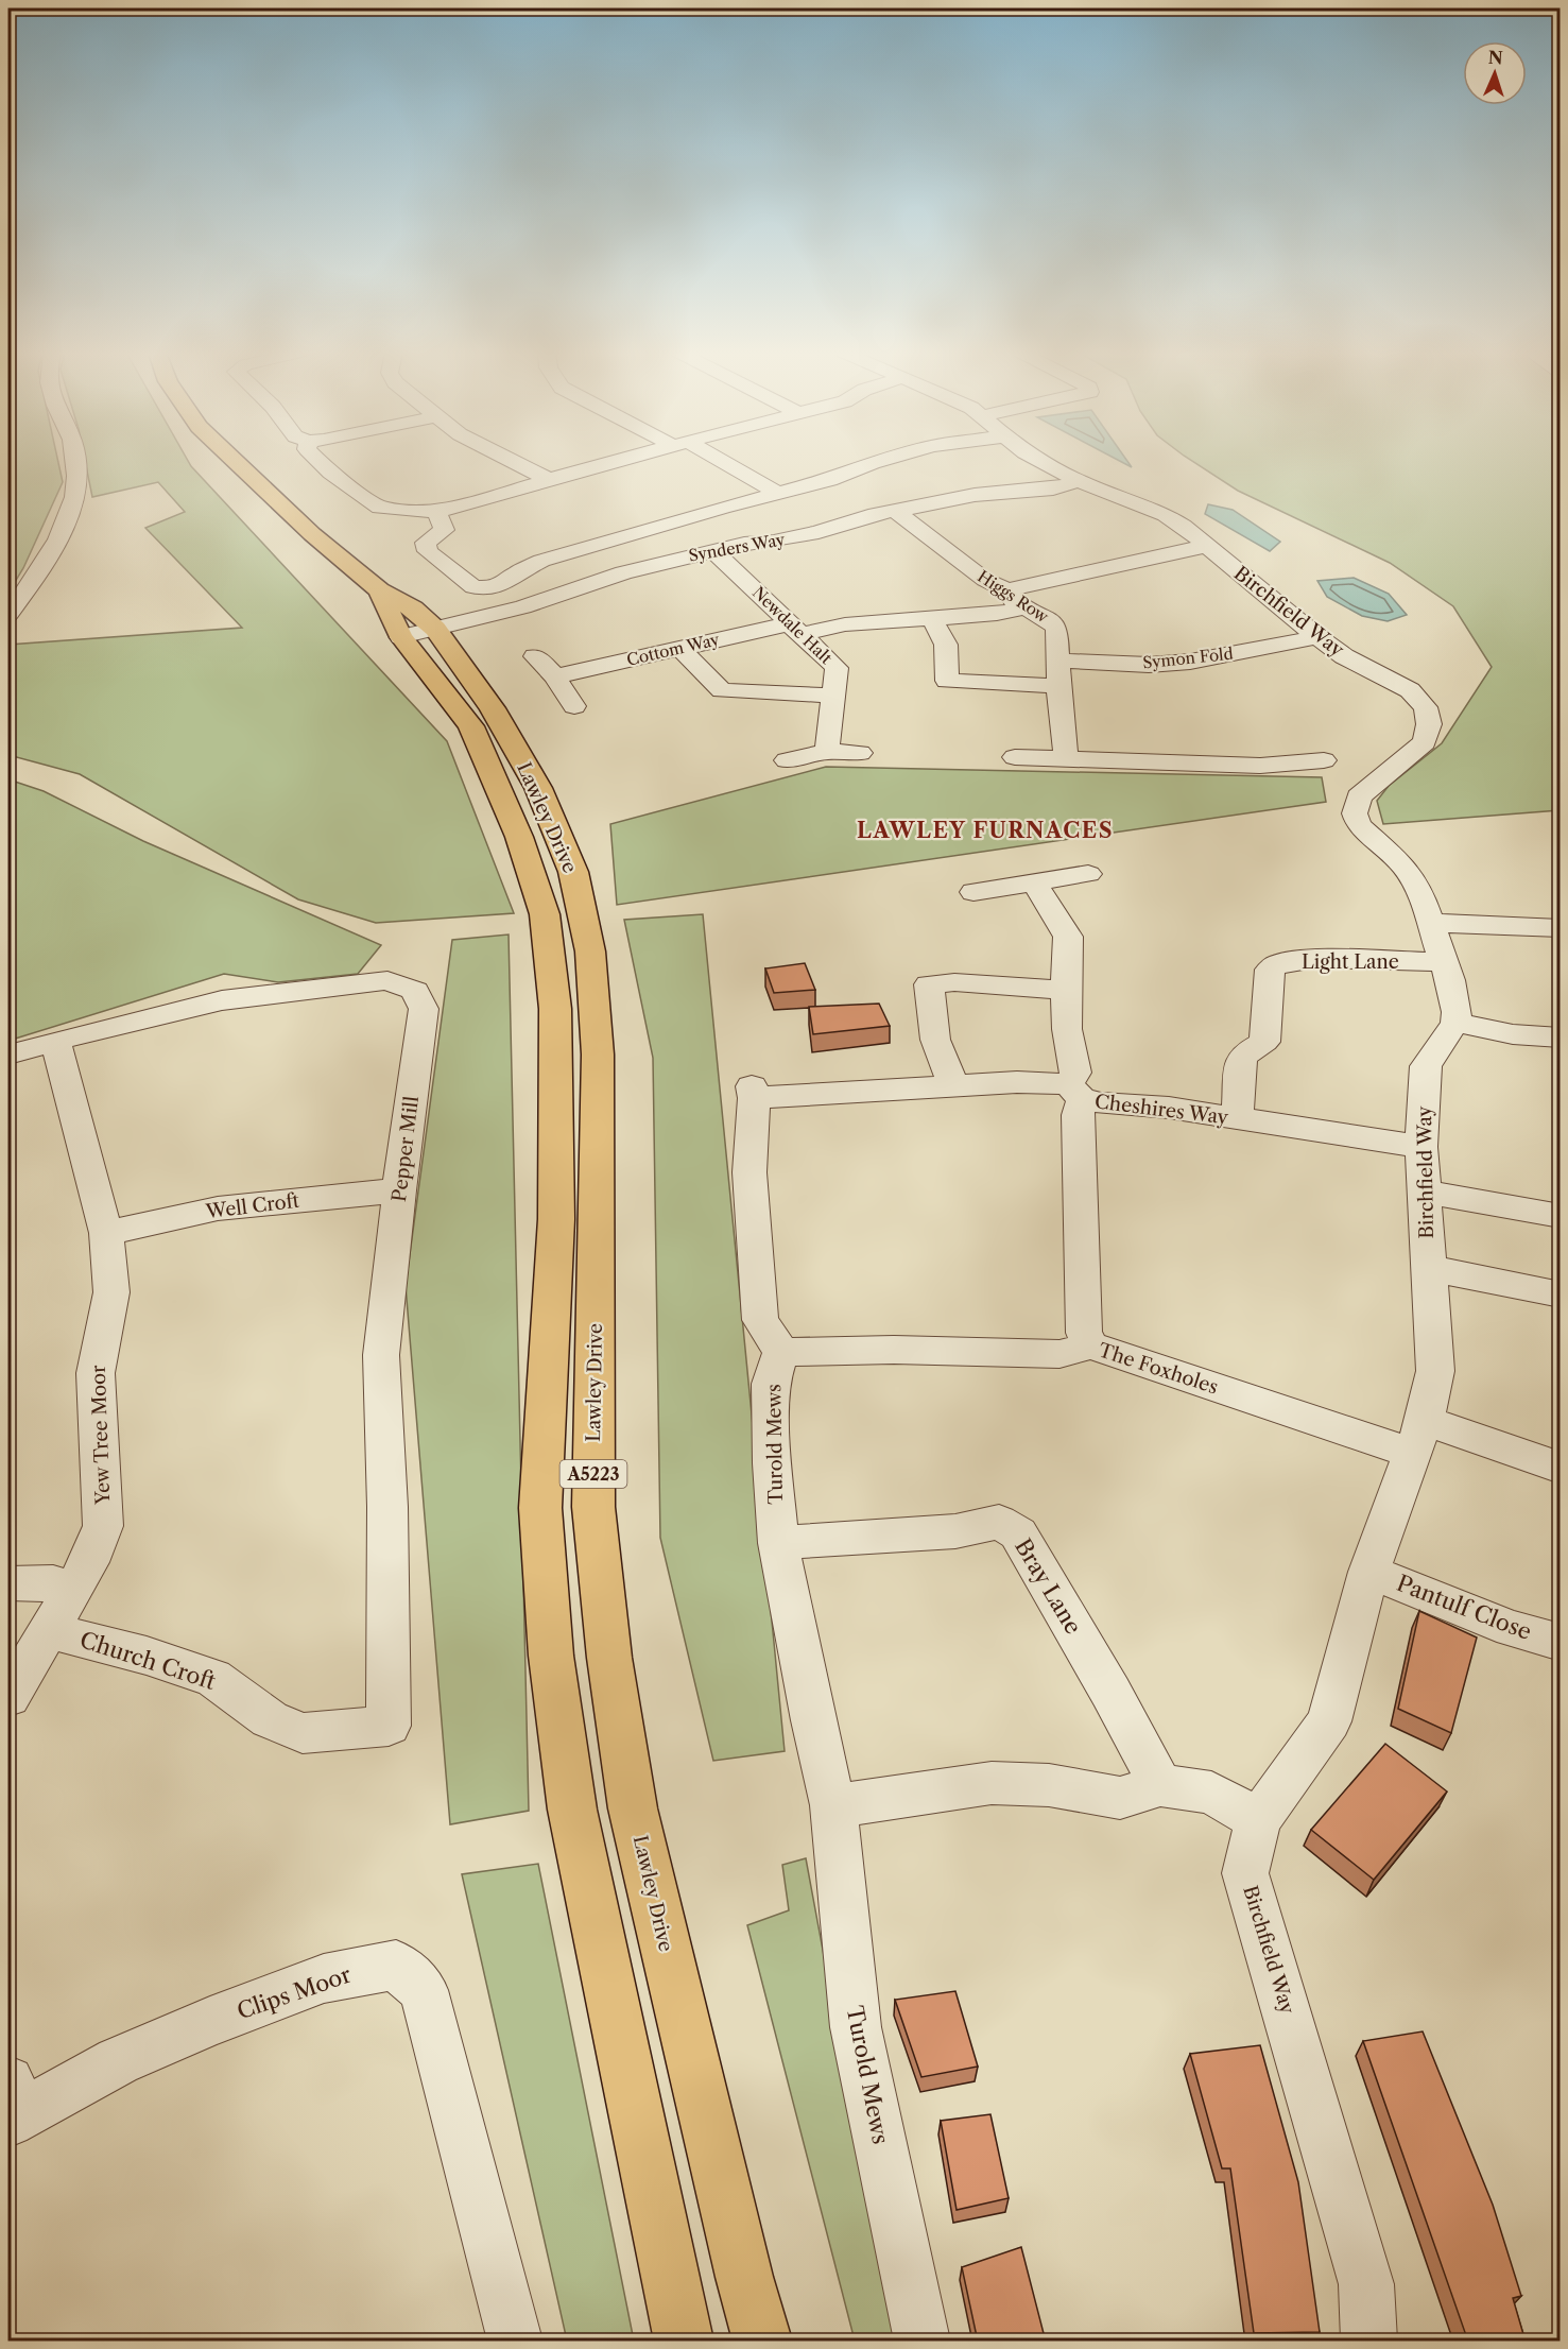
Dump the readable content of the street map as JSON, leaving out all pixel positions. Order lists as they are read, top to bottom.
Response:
{
  "streets": {
    "main road": ["Lawley Drive", "A5223"],
    "street": [
      "Synders Way",
      "Higgs Row",
      "Birchfield Way",
      "Newdale Halt",
      "Cottom Way",
      "Symon Fold",
      "Light Lane",
      "Cheshires Way",
      "Pepper Mill",
      "Well Croft",
      "The Foxholes",
      "Yew Tree Moor",
      "Turold Mews",
      "Bray Lane",
      "Pantulf Close",
      "Church Croft",
      "Clips Moor"
    ]
  },
  "crossings": [
    ["Synders Way", "Higgs Row"],
    ["Synders Way", "Birchfield Way"],
    ["Synders Way", "Newdale Halt"],
    ["Synders Way", "Lawley Drive"],
    ["Higgs Row", "Cottom Way"],
    ["Higgs Row", "Symon Fold"],
    ["Birchfield Way", "Symon Fold"],
    ["Birchfield Way", "Light Lane"],
    ["Birchfield Way", "Cheshires Way"],
    ["Birchfield Way", "The Foxholes"],
    ["Birchfield Way", "Pantulf Close"],
    ["Newdale Halt", "Cottom Way"],
    ["Light Lane", "Cheshires Way"],
    ["Cheshires Way", "The Foxholes"],
    ["Cheshires Way", "Turold Mews"],
    ["Pepper Mill", "Well Croft"],
    ["Pepper Mill", "Yew Tree Moor"],
    ["Pepper Mill", "Church Croft"],
    ["Well Croft", "Yew Tree Moor"],
    ["The Foxholes", "Turold Mews"],
    ["Yew Tree Moor", "Church Croft"],
    ["Turold Mews", "Bray Lane"]
  ],
  "districts": ["LAWLEY FURNACES"],
  "north": "top"
}
